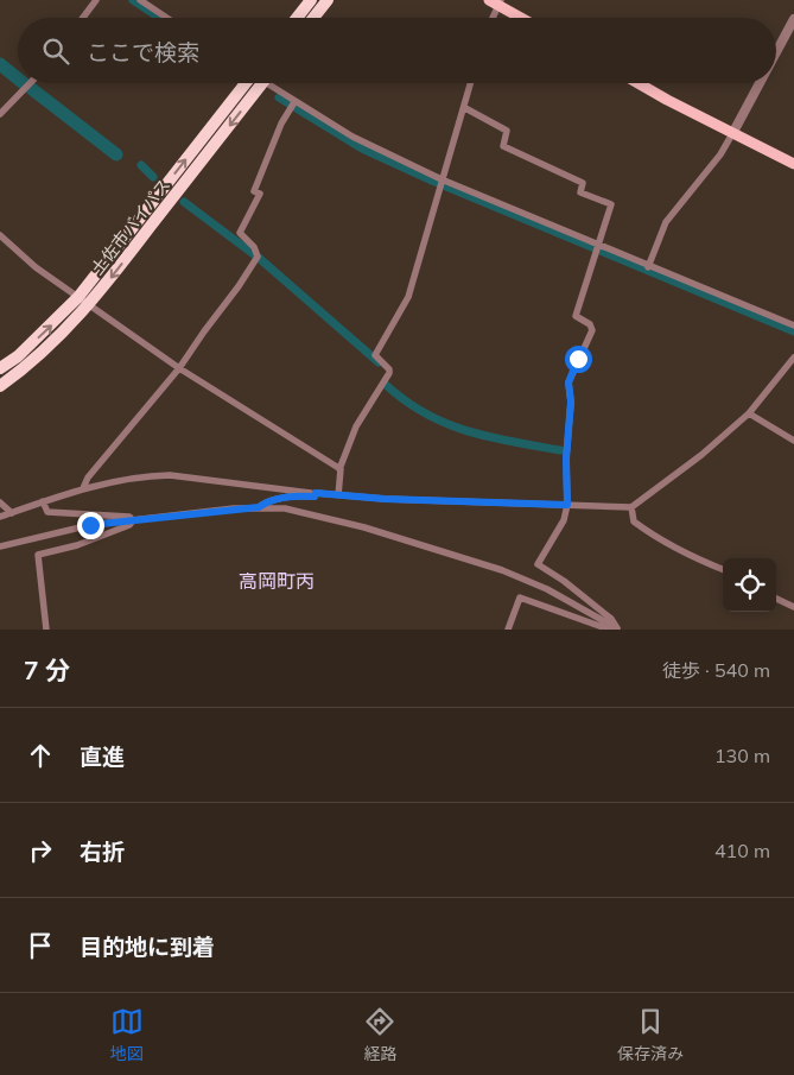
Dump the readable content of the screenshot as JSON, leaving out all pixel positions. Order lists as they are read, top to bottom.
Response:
{
  "streets": {
    "highway": ["土佐市バイパス"]
  },
  "districts": ["高岡町丙"],
  "page": {
    "search": "ここで検索",
    "heading": ["7 分", "徒歩 · 540 m"],
    "list": [
      ["直進", "130 m"],
      ["右折", "410 m"],
      "目的地に到着"
    ],
    "nav": ["地図", "経路", "保存済み"]
  }
}
